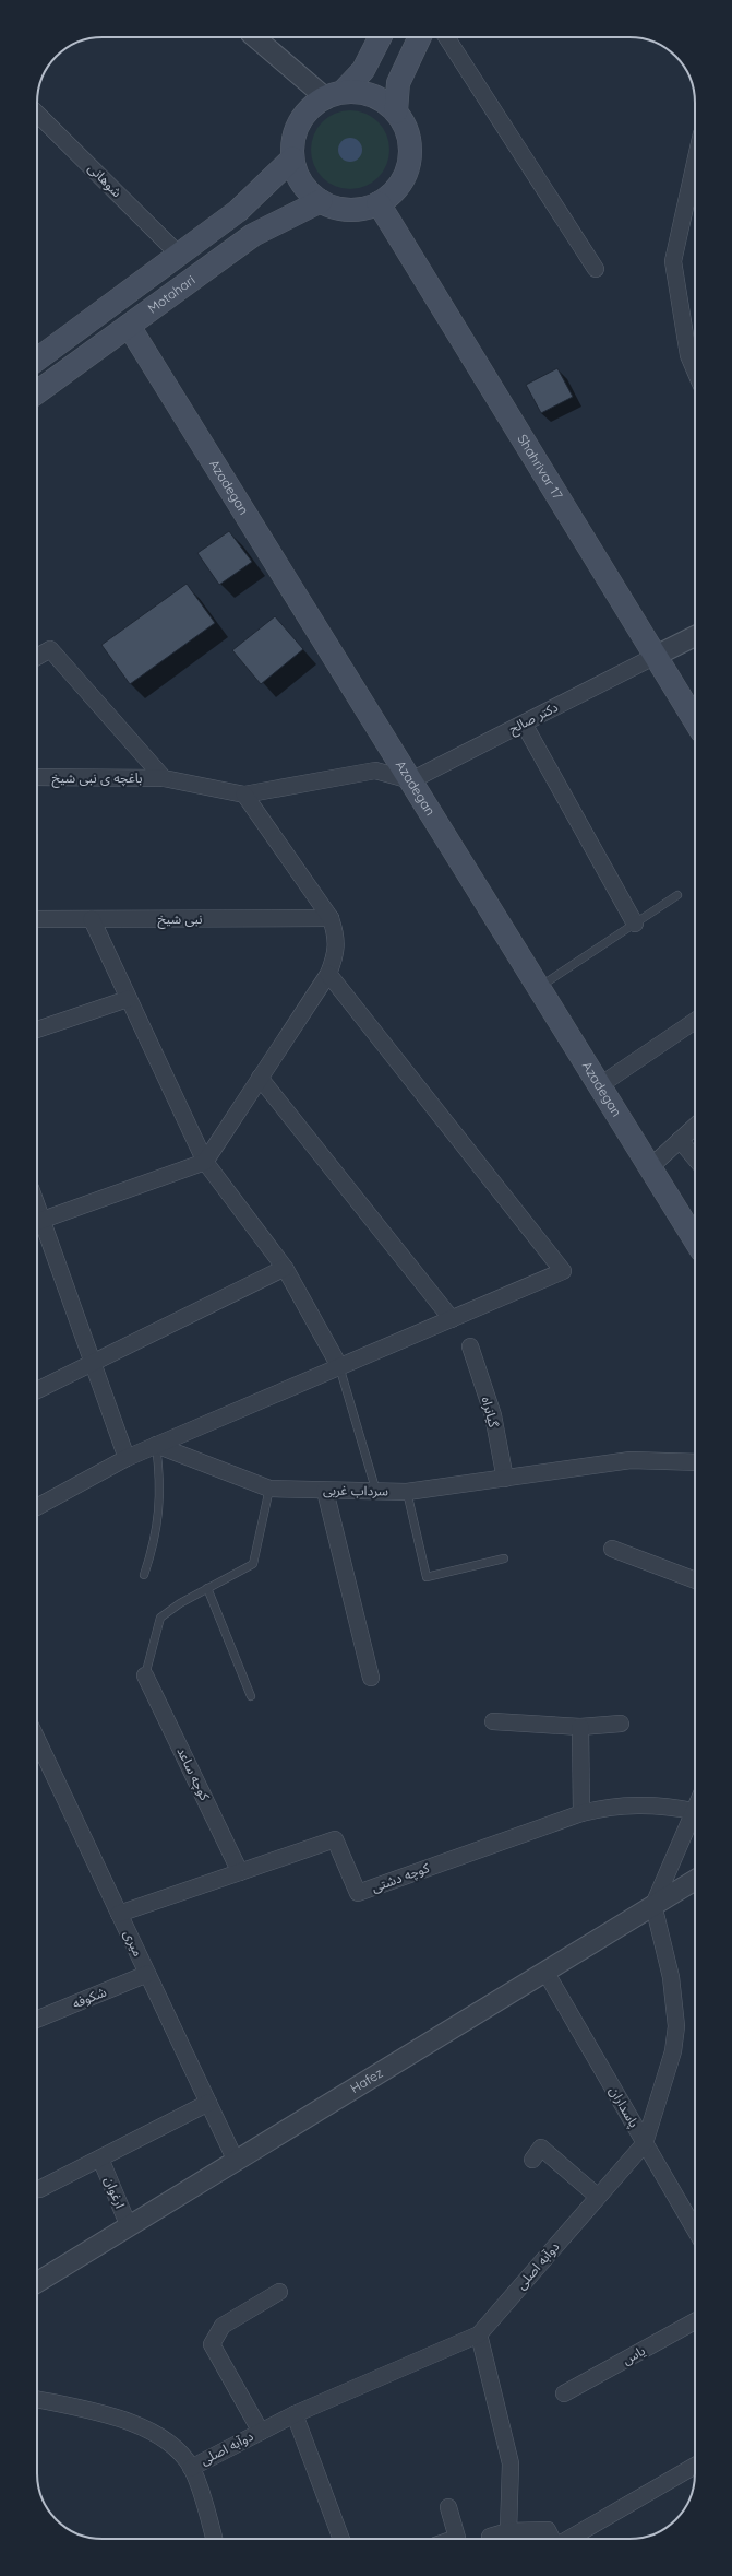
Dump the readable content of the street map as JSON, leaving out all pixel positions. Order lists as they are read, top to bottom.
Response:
{
  "streets": {
    "main road": ["Motahari", "Shahrivar 17", "Azadegan"],
    "street": [
      "شوهانی",
      "دکتر صالح",
      "باغچه ی نبی شیخ",
      "نبی شیخ",
      "گیانراه",
      "سرداب غربی",
      "کوچه ساعد",
      "کوچه دشتی",
      "میری",
      "شکوفه",
      "Hafez",
      "پاسداران",
      "ارغوان",
      "دوآبه اصلی",
      "یاس"
    ]
  },
  "crossings": [
    ["شوهانی", "Motahari"],
    ["Motahari", "Shahrivar 17"],
    ["Motahari", "Azadegan"],
    ["Shahrivar 17", "دکتر صالح"],
    ["Azadegan", "دکتر صالح"],
    ["گیانراه", "سرداب غربی"],
    ["کوچه ساعد", "کوچه دشتی"],
    ["کوچه دشتی", "میری"],
    ["میری", "شکوفه"],
    ["میری", "Hafez"],
    ["Hafez", "پاسداران"],
    ["Hafez", "ارغوان"],
    ["Hafez", "دوآبه اصلی"],
    ["پاسداران", "دوآبه اصلی"]
  ]
}
